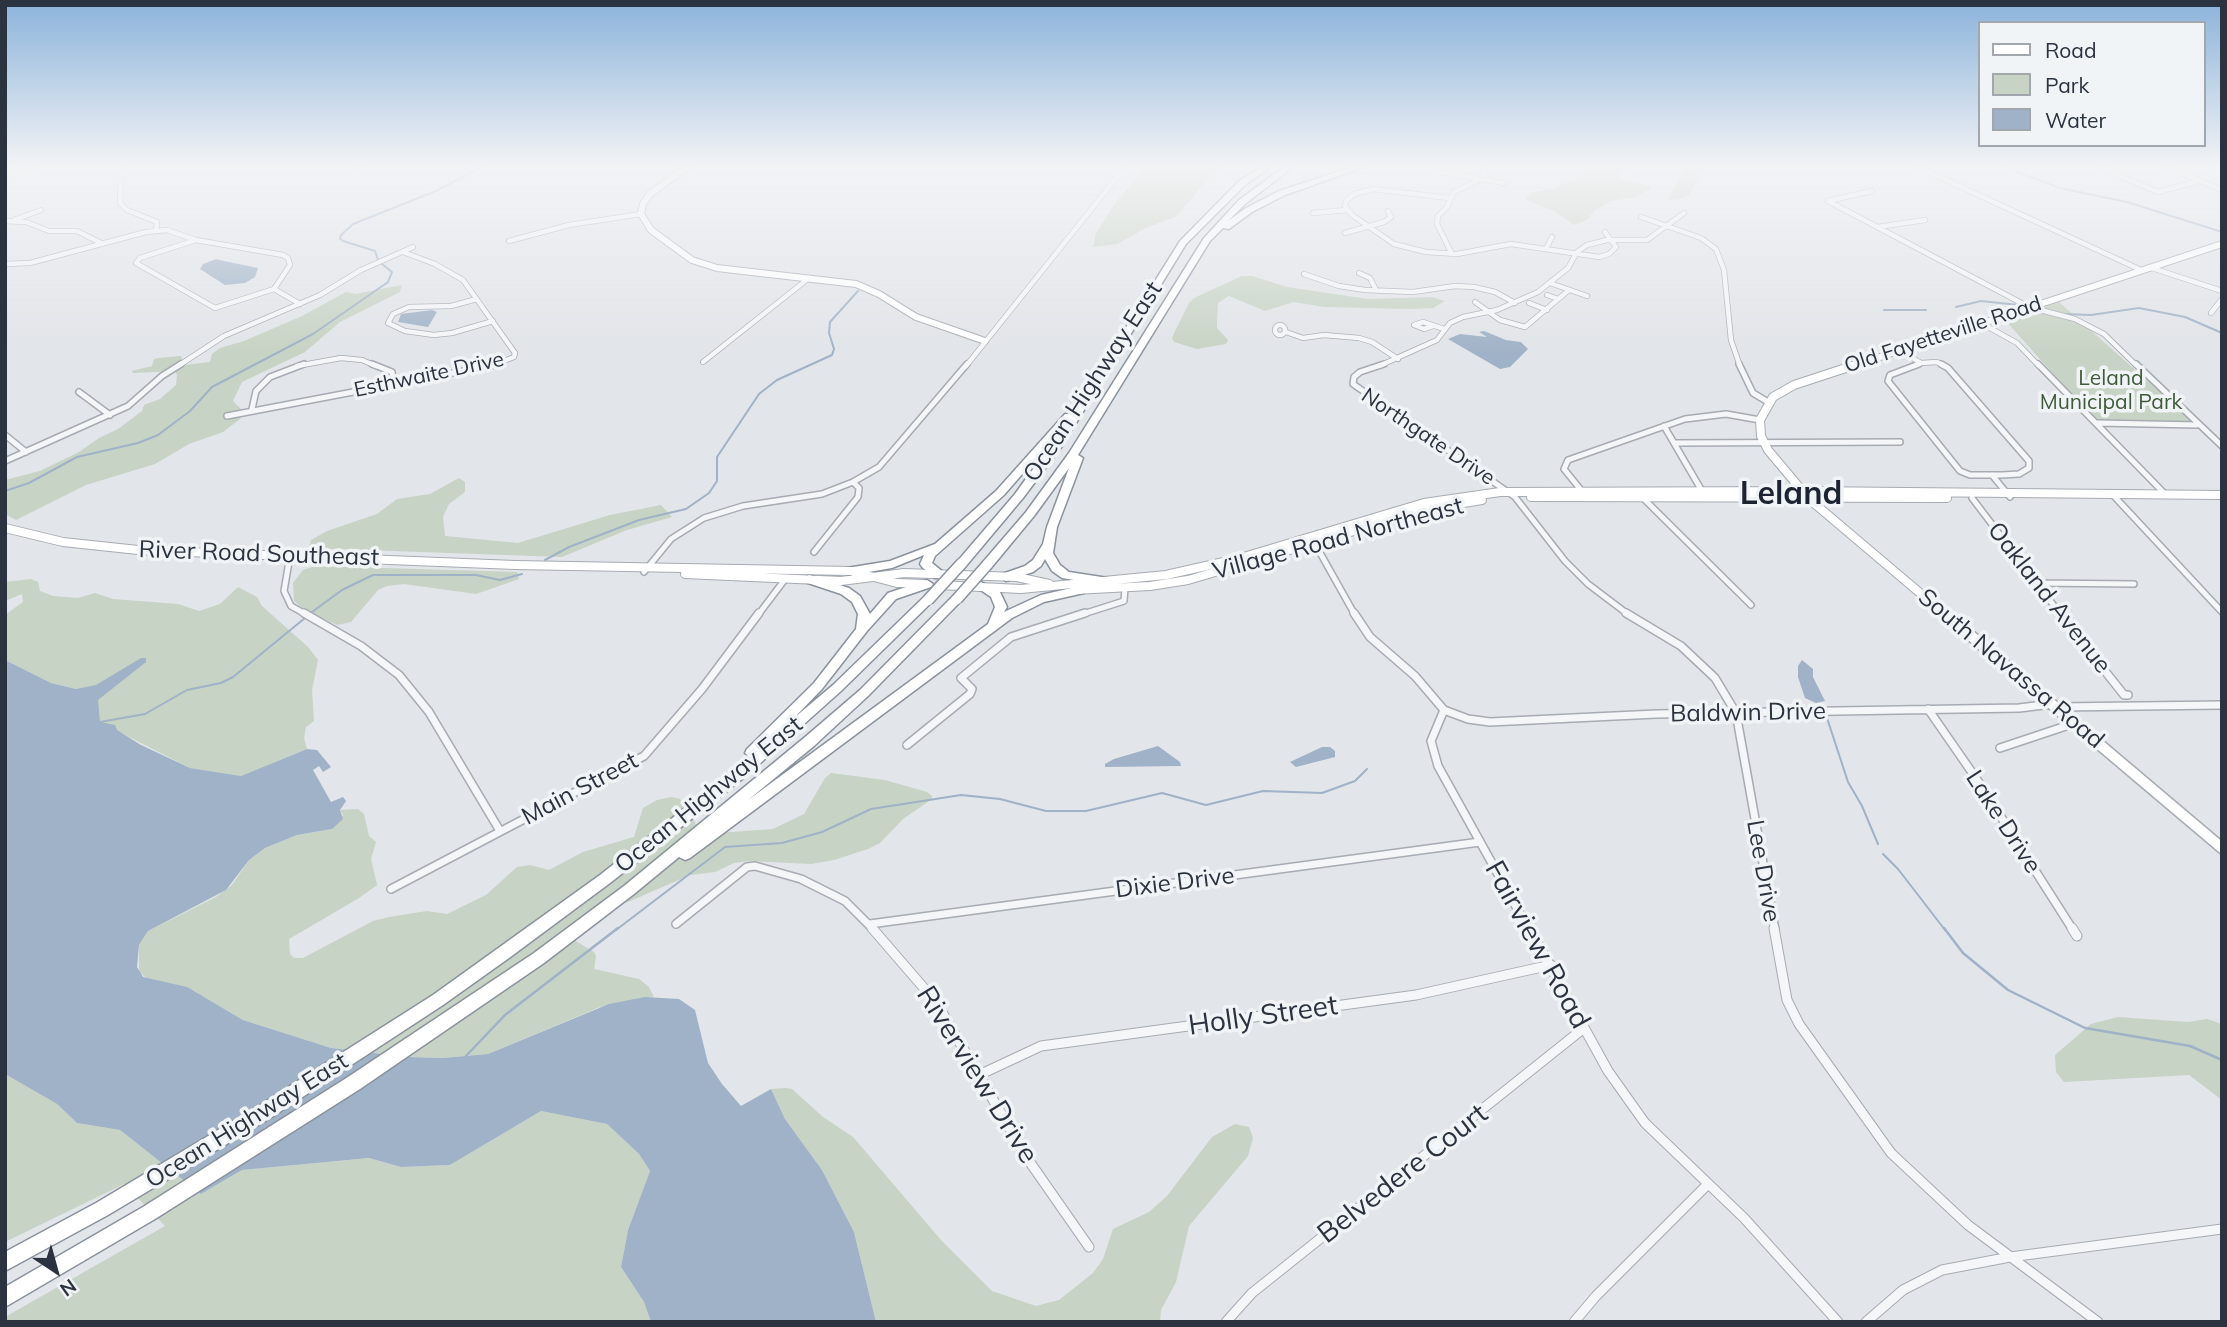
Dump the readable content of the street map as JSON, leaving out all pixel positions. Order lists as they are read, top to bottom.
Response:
{
  "streets": {
    "highway": ["Ocean Highway East"],
    "main road": [
      "Old Fayetteville Road",
      "Village Road Northeast",
      "River Road Southeast",
      "South Navassa Road"
    ],
    "street": [
      "Esthwaite Drive",
      "Northgate Drive",
      "Oakland Avenue",
      "Baldwin Drive",
      "Main Street",
      "Lake Drive",
      "Lee Drive",
      "Dixie Drive",
      "Fairview Road",
      "Holly Street",
      "Riverview Drive",
      "Belvedere Court"
    ]
  },
  "crossings": [
    ["Northgate Drive", "Village Road Northeast"],
    ["Northgate Drive", "Lee Drive"],
    ["Village Road Northeast", "River Road Southeast"],
    ["Village Road Northeast", "Oakland Avenue"],
    ["Village Road Northeast", "South Navassa Road"],
    ["Village Road Northeast", "Lee Drive"],
    ["River Road Southeast", "Main Street"],
    ["South Navassa Road", "Baldwin Drive"],
    ["Baldwin Drive", "Lake Drive"],
    ["Baldwin Drive", "Lee Drive"],
    ["Baldwin Drive", "Fairview Road"],
    ["Dixie Drive", "Fairview Road"],
    ["Dixie Drive", "Riverview Drive"],
    ["Fairview Road", "Holly Street"],
    ["Fairview Road", "Belvedere Court"],
    ["Holly Street", "Riverview Drive"]
  ],
  "districts": ["Leland"],
  "parks": ["Leland Municipal Park"],
  "legend": ["Road", "Park", "Water"],
  "north": "bottom right"
}
